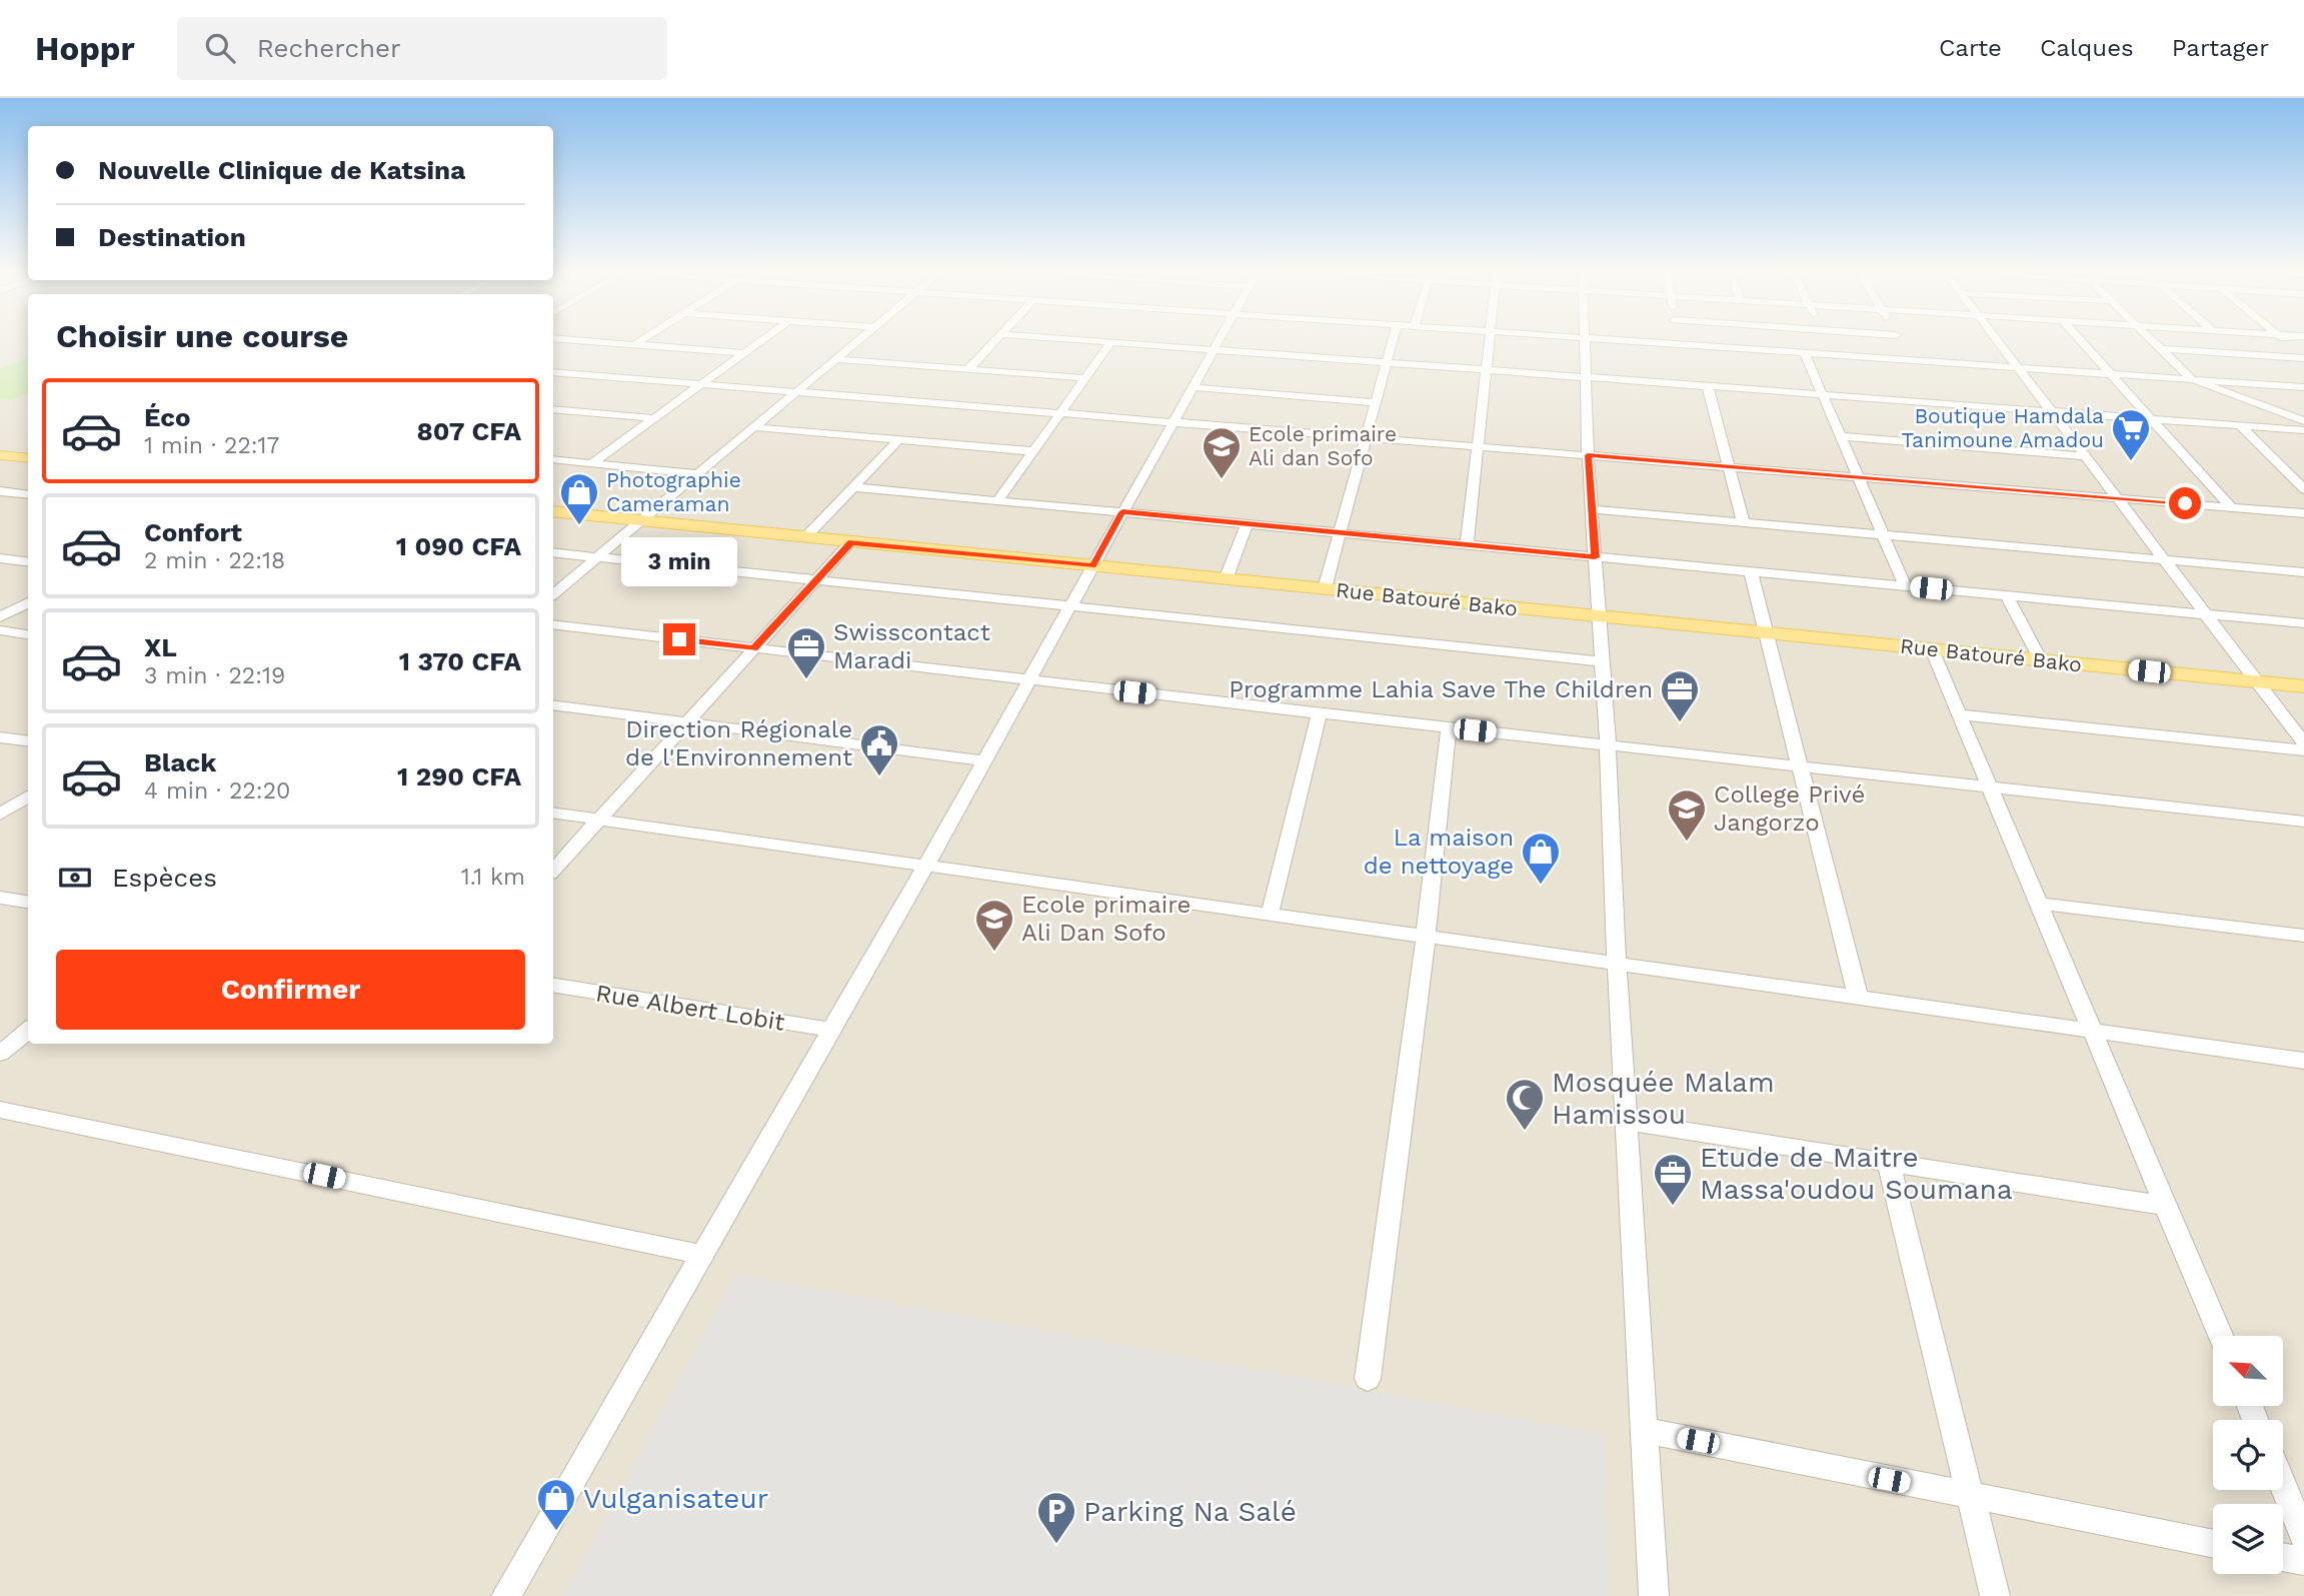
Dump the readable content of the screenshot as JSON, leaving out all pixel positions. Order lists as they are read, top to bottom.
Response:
{
  "streets": {
    "main road": ["Rue Batouré Bako"],
    "street": ["Rue Albert Lobit"]
  },
  "places": {
    "supermarket": ["Boutique Hamdala Tanimoune Amadou"],
    "school or university": ["Ecole primaire Ali dan Sofo", "College Privé Jangorzo", "Ecole primaire Ali Dan Sofo"],
    "shop": ["Photographie Cameraman", "La maison de nettoyage", "Vulganisateur"],
    "office": ["Swisscontact Maradi", "Programme Lahia Save The Children", "Etude de Maitre Massa'oudou Soumana"],
    "public building": ["Direction Régionale de l'Environnement"],
    "mosque": ["Mosquée Malam Hamissou"],
    "parking": ["Parking Na Salé"]
  },
  "north": "top left",
  "page": {
    "header": "Hoppr",
    "search": "Rechercher",
    "nav": ["Carte", "Calques", "Partager"],
    "banner": ["Nouvelle Clinique de Katsina", "Destination"],
    "heading": "Choisir une course",
    "list": [
      {
        "name": "Éco",
        "note": "1 min · 22:17",
        "value": "807 CFA"
      },
      {
        "name": "Confort",
        "note": "2 min · 22:18",
        "value": "1 090 CFA"
      },
      {
        "name": "XL",
        "note": "3 min · 22:19",
        "value": "1 370 CFA"
      },
      {
        "name": "Black",
        "note": "4 min · 22:20",
        "value": "1 290 CFA"
      }
    ],
    "bubble": "3 min",
    "pay": ["Espèces", "1.1 km"],
    "buttons": "Confirmer"
  }
}
